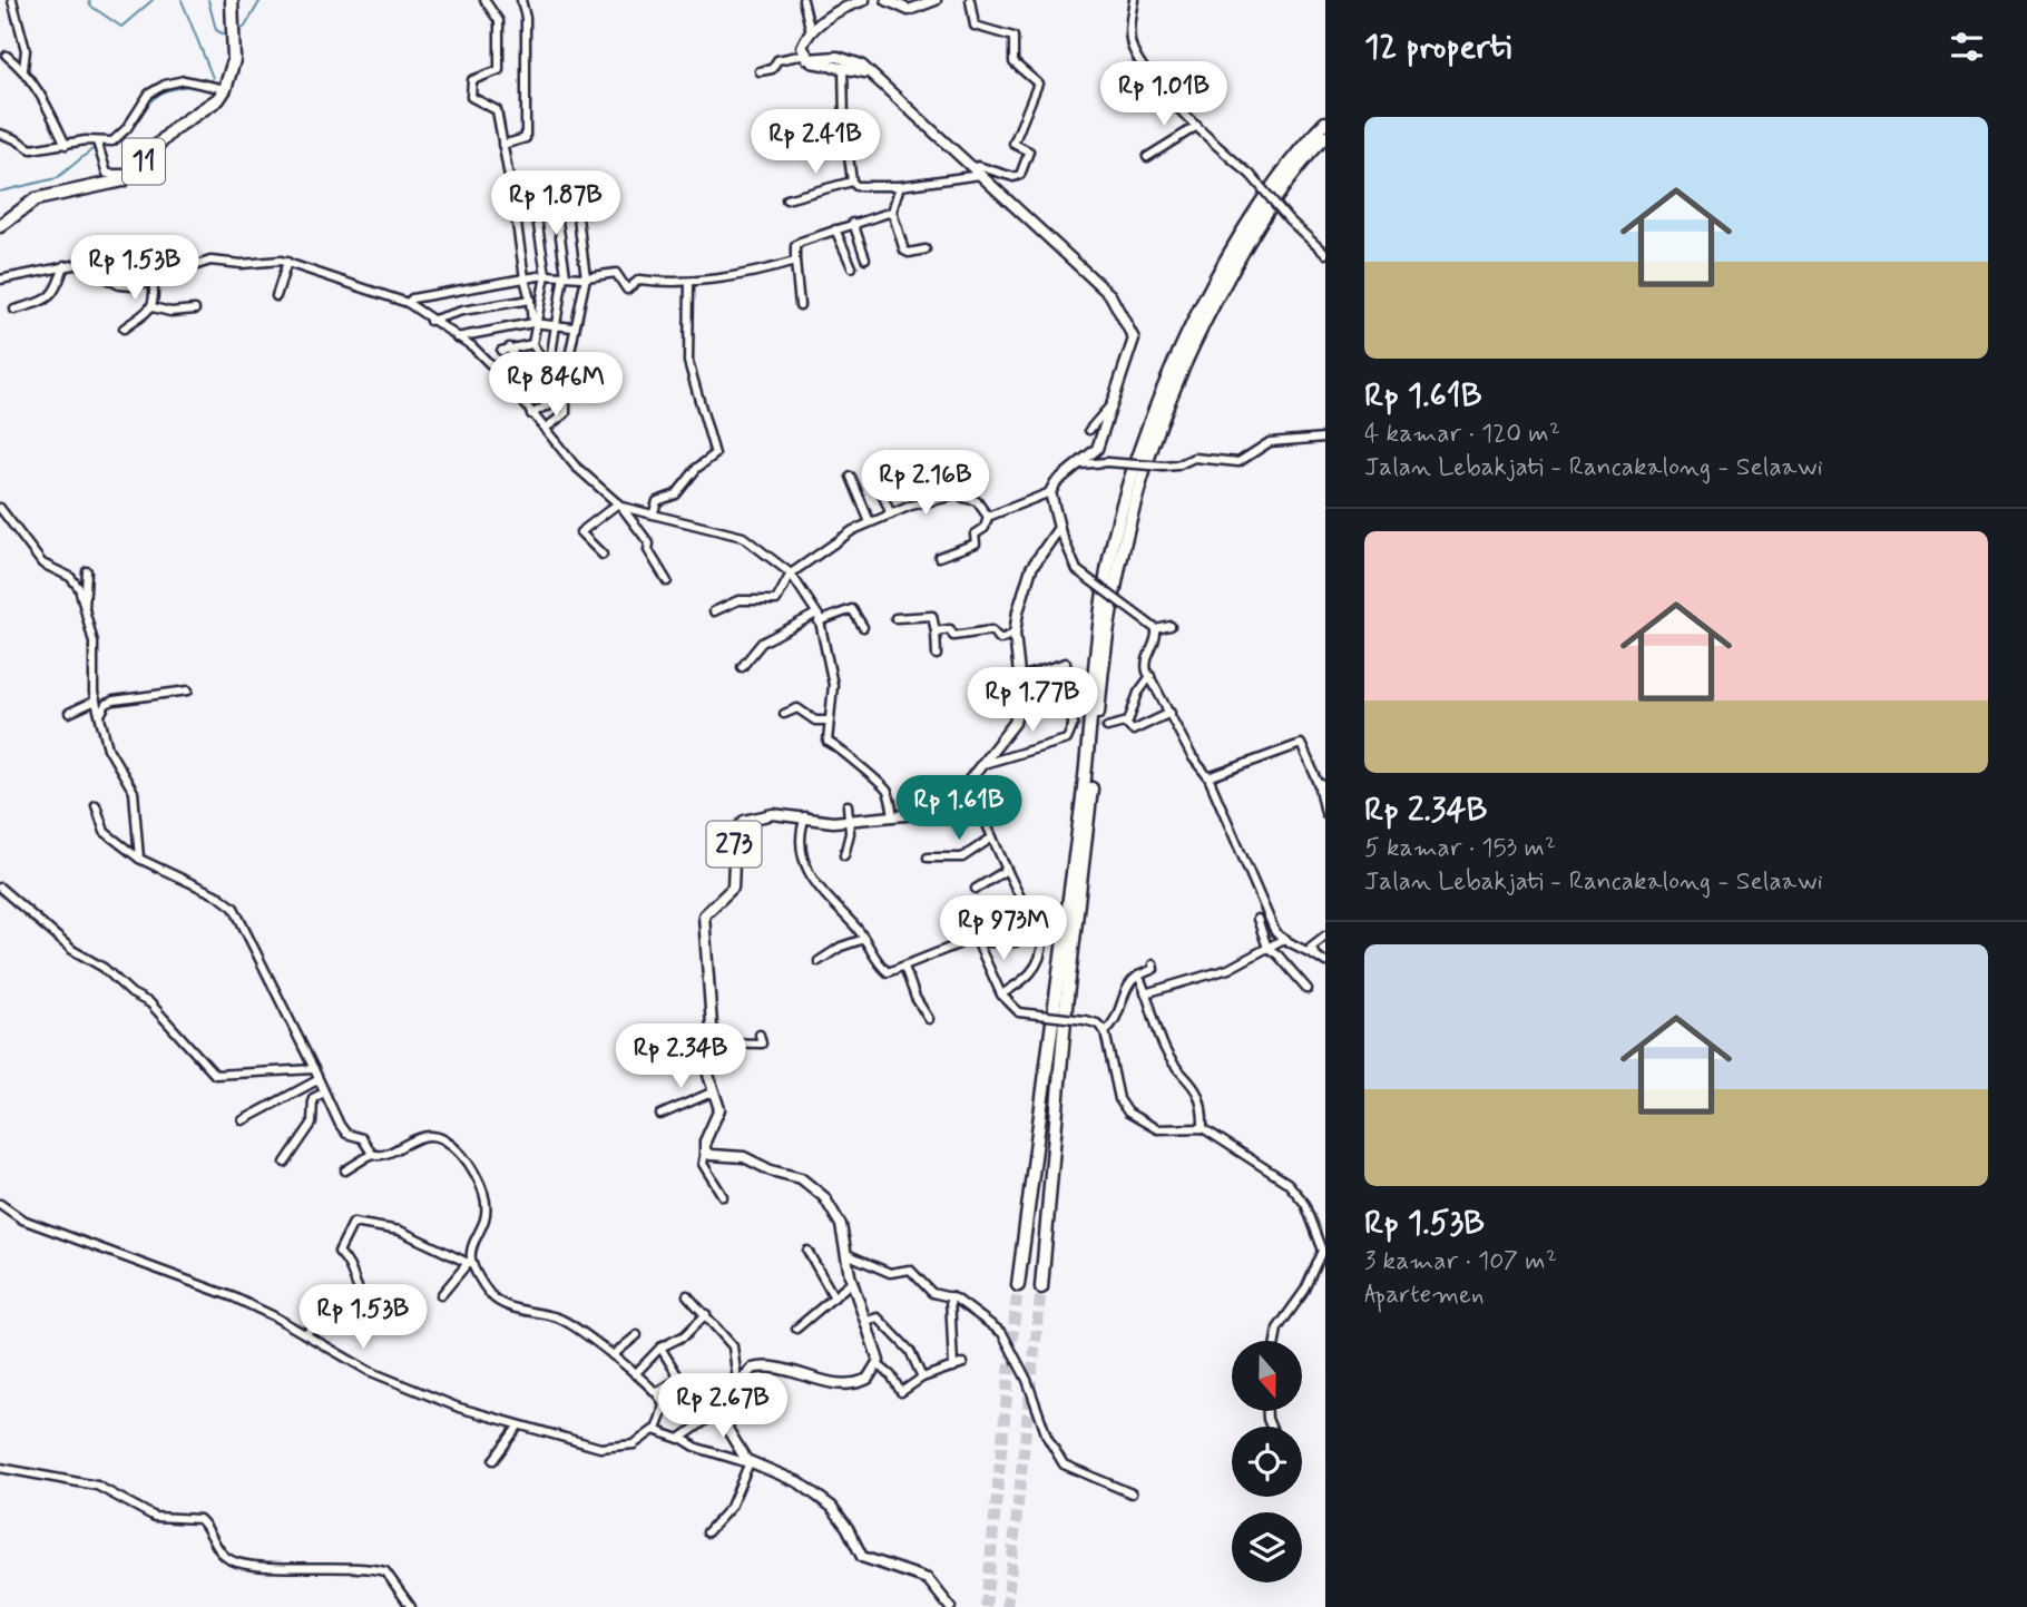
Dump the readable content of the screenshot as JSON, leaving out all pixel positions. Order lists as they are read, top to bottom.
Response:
{
  "streets": {
    "highway": ["11"],
    "main road": ["273"]
  },
  "north": "bottom",
  "page": {
    "heading": "12 properti",
    "price": [
      "Rp 1.01B",
      "Rp 2.41B",
      "Rp 1.87B",
      "Rp 1.53B",
      "Rp 846M",
      "Rp 2.16B",
      "Rp 1.77B",
      "Rp 1.61B",
      "Rp 973M",
      "Rp 2.34B",
      "Rp 1.53B",
      "Rp 2.67B"
    ],
    "list": [
      {
        "name": "Rp 1.61B",
        "note": "4 kamar · 120 m² · Jalan Lebakjati - Rancakalong - Selaawi"
      },
      {
        "name": "Rp 2.34B",
        "note": "5 kamar · 153 m² · Jalan Lebakjati - Rancakalong - Selaawi"
      },
      {
        "name": "Rp 1.53B",
        "note": "3 kamar · 107 m² · Apartemen"
      }
    ]
  }
}
